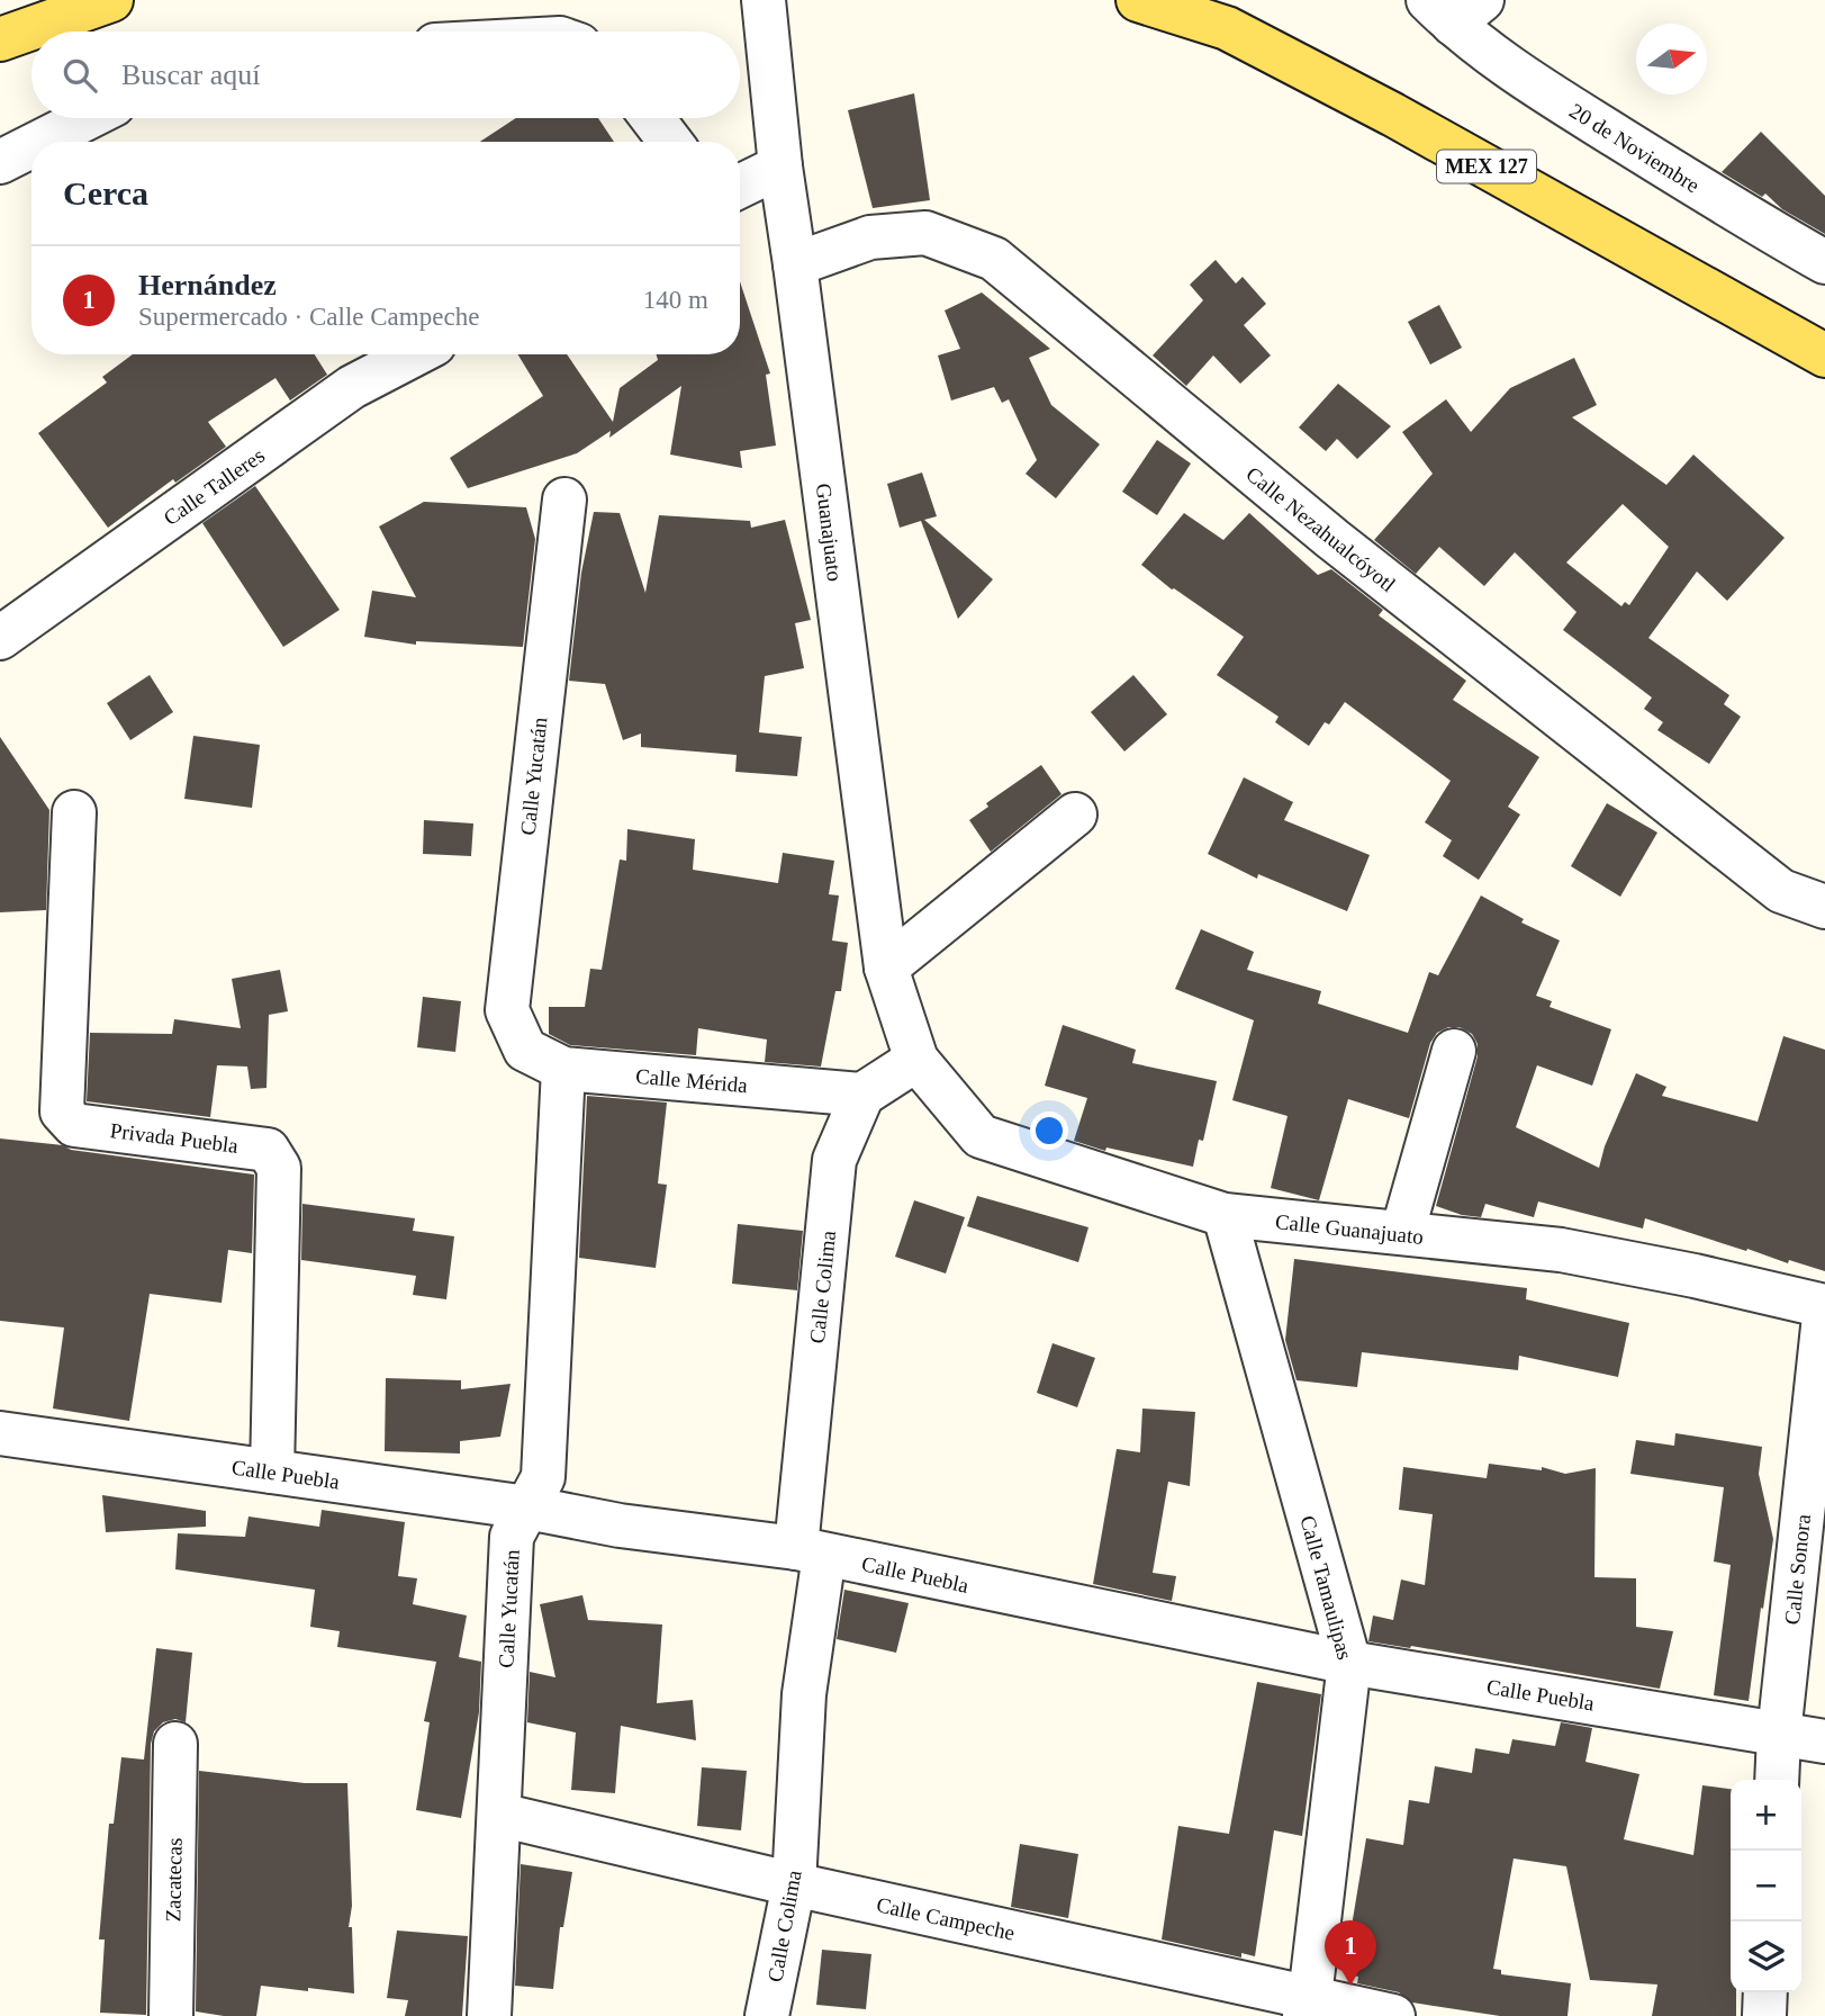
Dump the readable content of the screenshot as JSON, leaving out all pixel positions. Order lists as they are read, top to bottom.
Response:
{
  "streets": {
    "main road": ["MEX 127"],
    "street": [
      "20 de Noviembre",
      "Calle Talleres",
      "Calle Nezahualcóyotl",
      "Guanajuato",
      "Calle Yucatán",
      "Calle Mérida",
      "Privada Puebla",
      "Calle Guanajuato",
      "Calle Colima",
      "Calle Puebla",
      "Calle Sonora",
      "Calle Tamaulipas",
      "Zacatecas",
      "Calle Campeche"
    ]
  },
  "crossings": [
    ["Calle Nezahualcóyotl", "Guanajuato"],
    ["Guanajuato", "Calle Guanajuato"],
    ["Calle Yucatán", "Calle Mérida"],
    ["Calle Yucatán", "Calle Puebla"],
    ["Calle Yucatán", "Calle Campeche"],
    ["Calle Mérida", "Calle Colima"],
    ["Privada Puebla", "Calle Puebla"],
    ["Calle Guanajuato", "Calle Sonora"],
    ["Calle Guanajuato", "Calle Tamaulipas"],
    ["Calle Colima", "Calle Puebla"],
    ["Calle Colima", "Calle Campeche"],
    ["Calle Puebla", "Calle Sonora"],
    ["Calle Puebla", "Calle Tamaulipas"],
    ["Calle Tamaulipas", "Calle Campeche"]
  ],
  "north": "right",
  "page": {
    "search": "Buscar aquí",
    "heading": "Cerca",
    "list": [
      {
        "mark": "1",
        "name": "Hernández",
        "note": "Supermercado · Calle Campeche",
        "value": "140 m"
      }
    ],
    "map_buttons": ["+", "−"],
    "pins": "1"
  }
}
